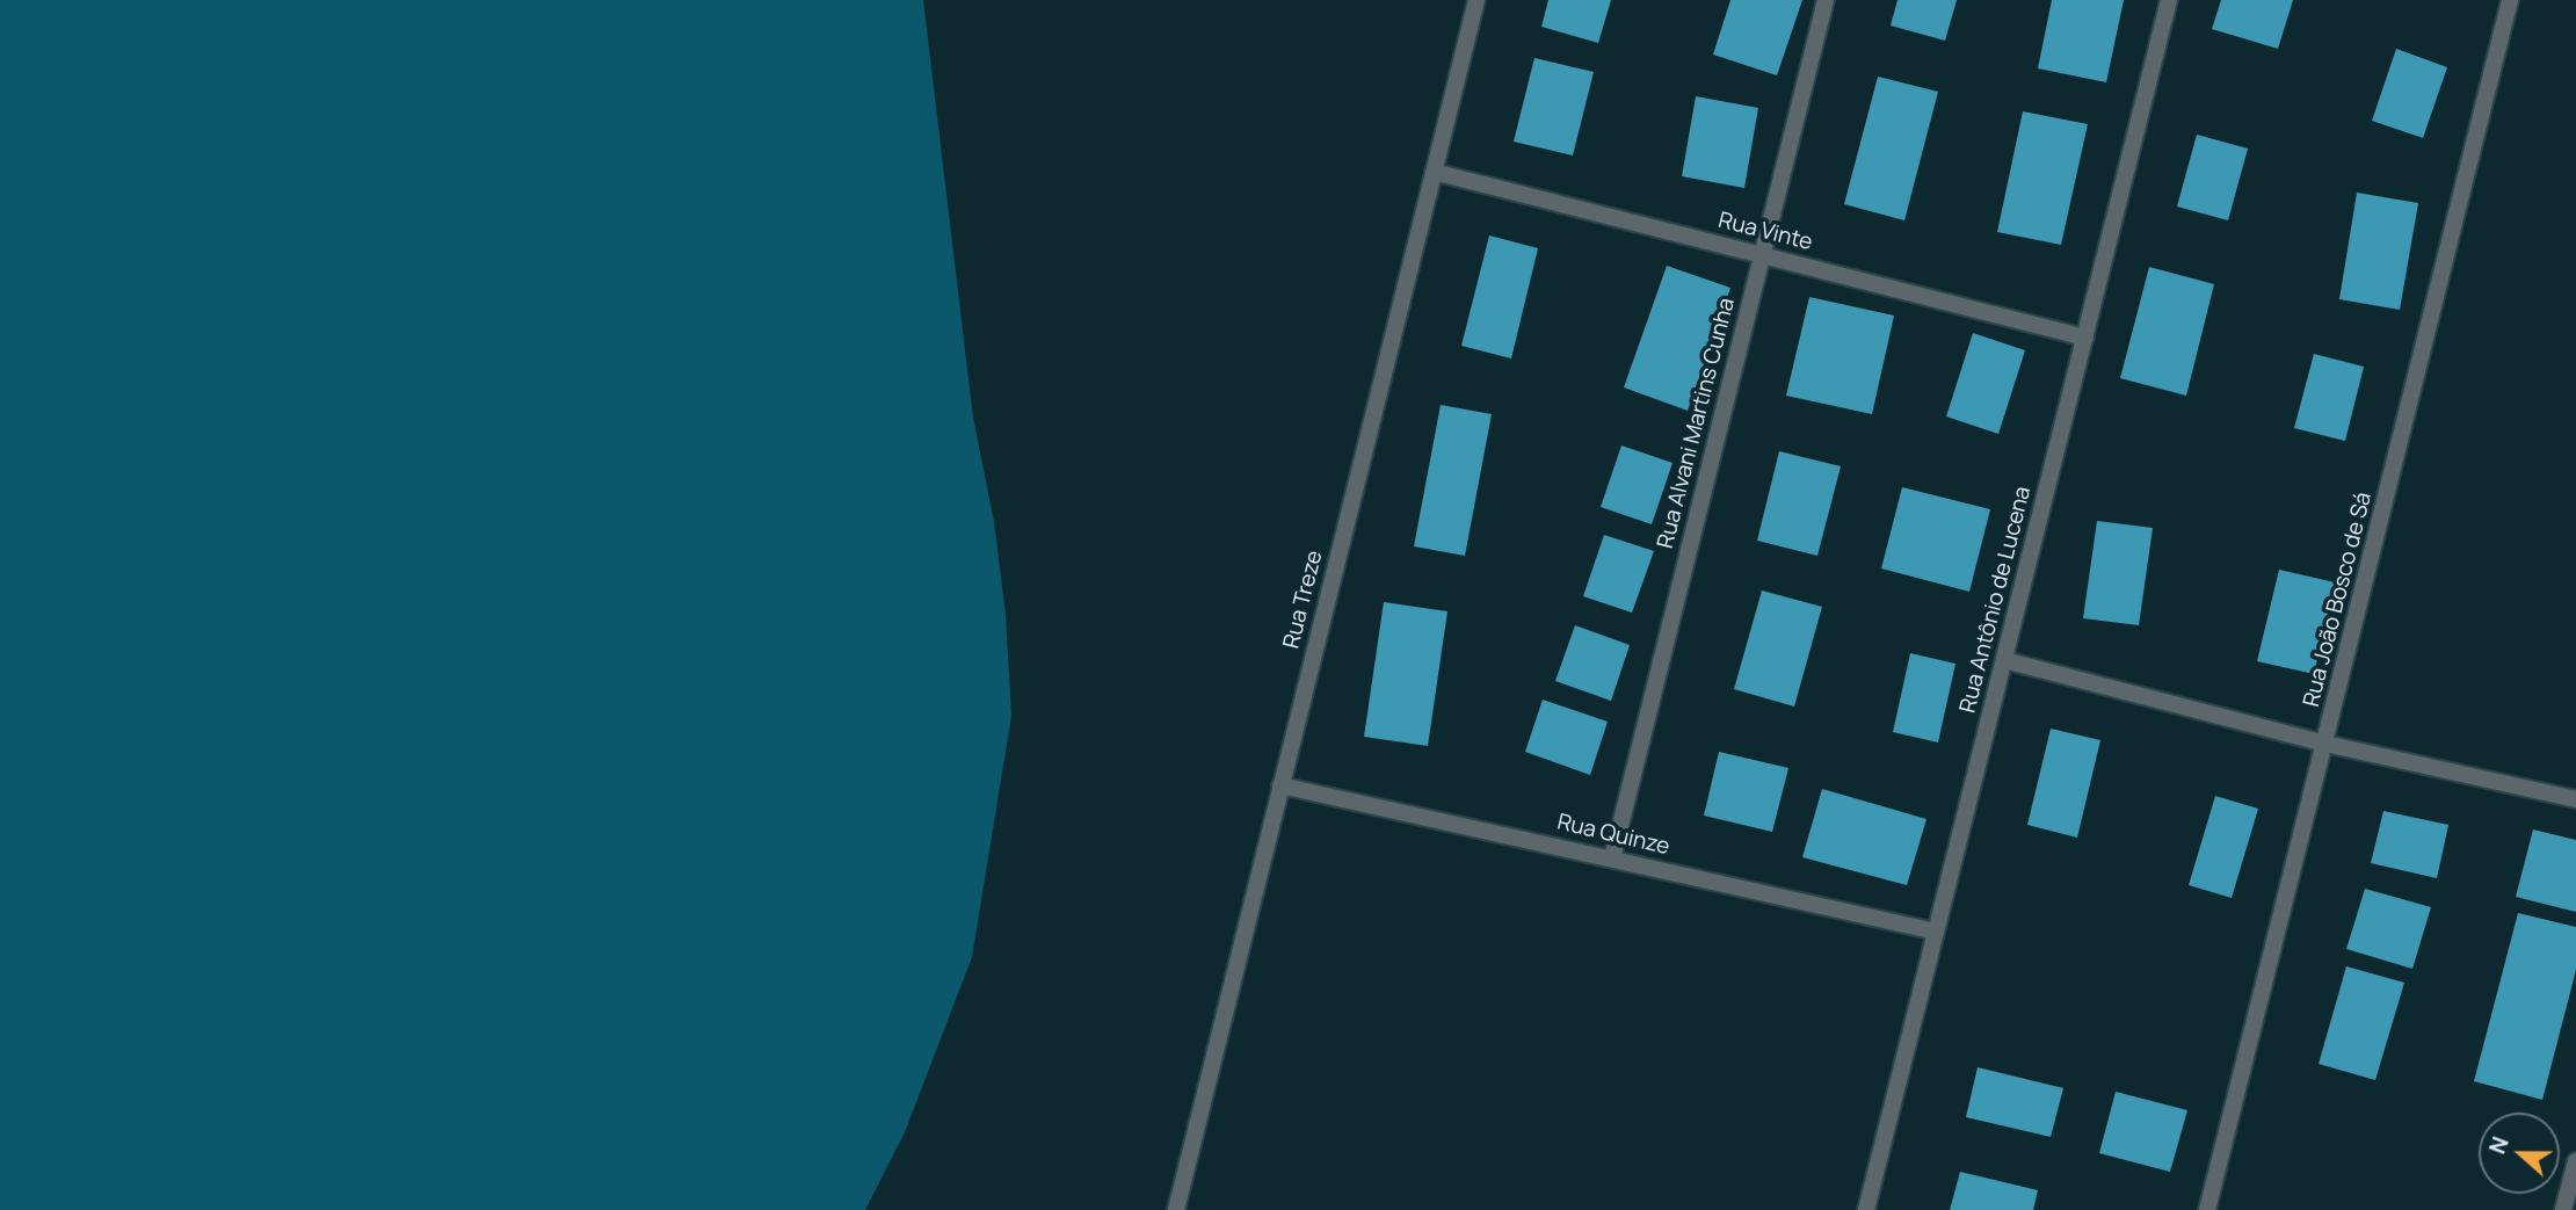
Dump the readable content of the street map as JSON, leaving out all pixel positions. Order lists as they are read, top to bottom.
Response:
{
  "streets": {
    "lane": [
      "Rua Vinte",
      "Rua Alvani Martins Cunha",
      "Rua Treze",
      "Rua Antônio de Lucena",
      "Rua João Bosco de Sá",
      "Rua Quinze"
    ]
  },
  "crossings": [
    ["Rua Vinte", "Rua Alvani Martins Cunha"],
    ["Rua Vinte", "Rua Treze"],
    ["Rua Vinte", "Rua Antônio de Lucena"],
    ["Rua Alvani Martins Cunha", "Rua Quinze"],
    ["Rua Treze", "Rua Quinze"],
    ["Rua Antônio de Lucena", "Rua Quinze"]
  ],
  "north": "left"
}
